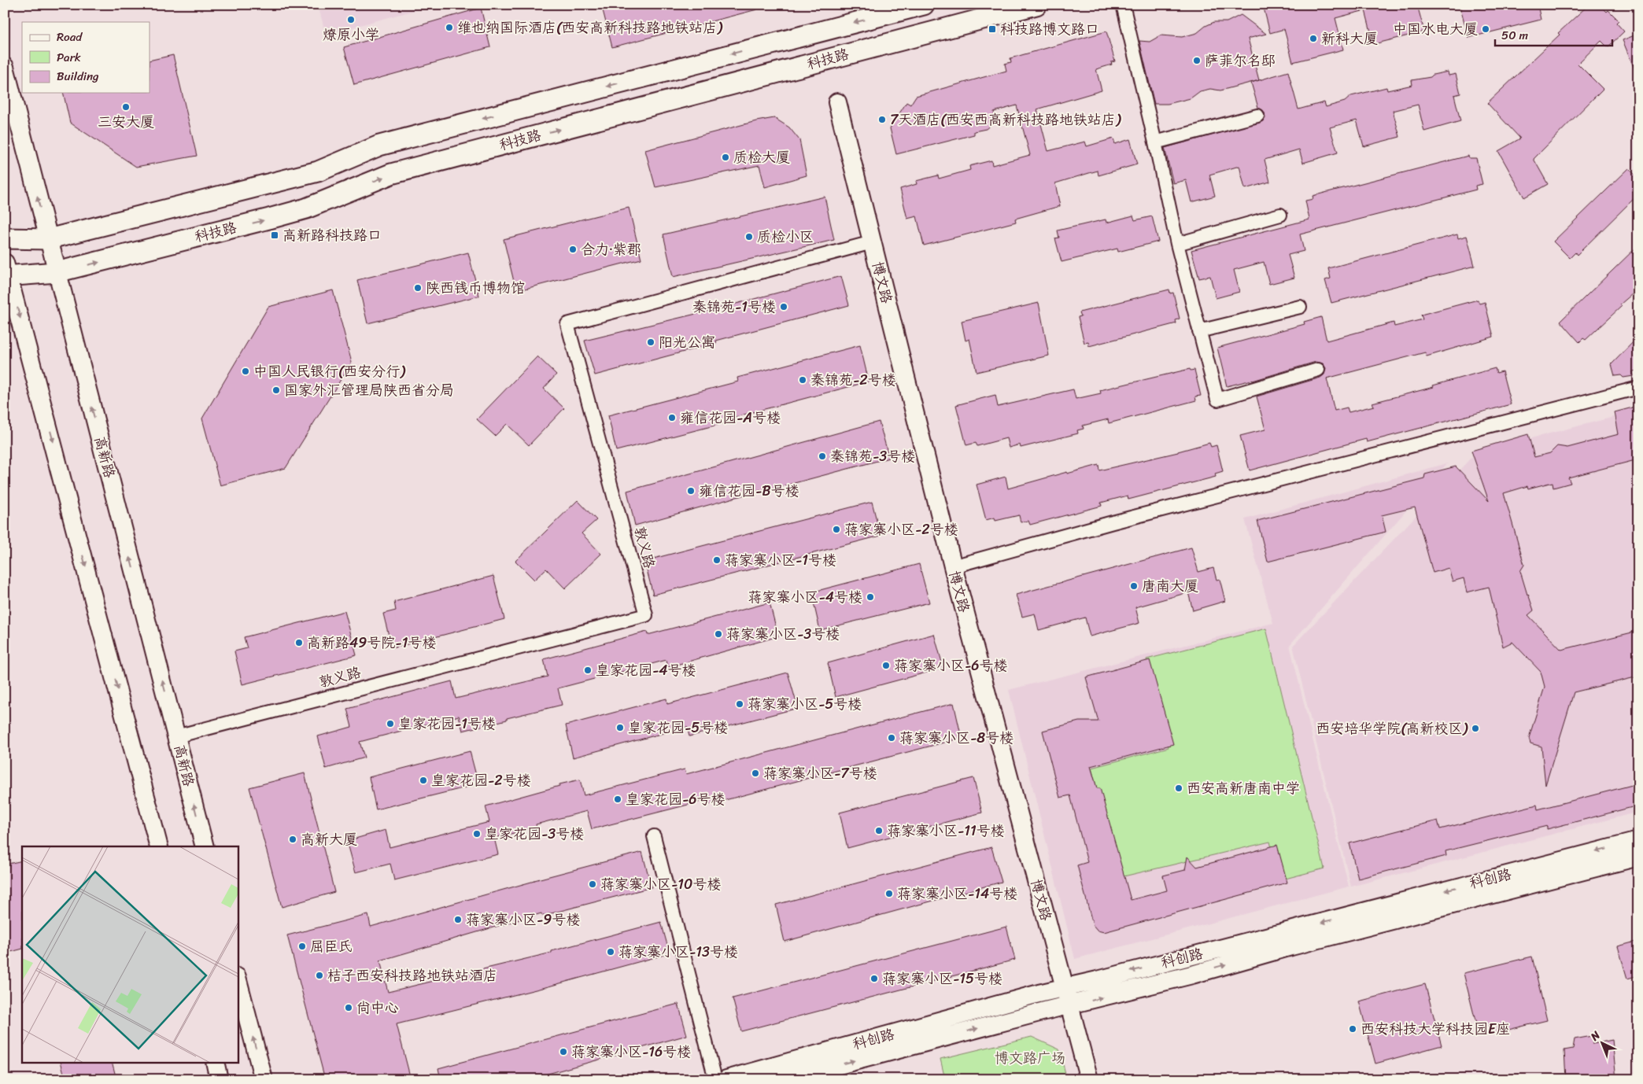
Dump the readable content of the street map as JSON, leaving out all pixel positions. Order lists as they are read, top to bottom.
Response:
{
  "streets": {
    "main road": ["科技路"],
    "street": [
      "博文路",
      "高新路",
      "敦义路",
      "科创路"
    ]
  },
  "crossings": [
    ["科技路", "高新路"],
    ["博文路", "敦义路"],
    ["博文路", "科创路"],
    ["高新路", "敦义路"]
  ],
  "parks": ["博文路广场"],
  "places": {
    "other": [
      "燎原小学",
      "维也纳国际酒店(西安高新科技路地铁站店)",
      "中国水电大厦",
      "新科大厦",
      "萨菲尔名邸",
      "三安大厦",
      "7天酒店(西安西高新科技路地铁站店)",
      "质检大厦",
      "质检小区",
      "合力·紫郡",
      "陕西钱币博物馆",
      "秦锦苑-1号楼",
      "阳光公寓",
      "中国人民银行(西安分行)",
      "秦锦苑-2号楼",
      "国家外汇管理局陕西省分局",
      "雍信花园-A号楼",
      "秦锦苑-3号楼",
      "雍信花园-B号楼",
      "蒋家寨小区-2号楼",
      "蒋家寨小区-1号楼",
      "唐南大厦",
      "蒋家寨小区-4号楼",
      "蒋家寨小区-3号楼",
      "高新路49号院-1号楼",
      "蒋家寨小区-6号楼",
      "皇家花园-4号楼",
      "蒋家寨小区-5号楼",
      "皇家花园-1号楼",
      "皇家花园-5号楼",
      "西安培华学院(高新校区)",
      "蒋家寨小区-8号楼",
      "蒋家寨小区-7号楼",
      "皇家花园-2号楼",
      "西安高新唐南中学",
      "皇家花园-6号楼",
      "蒋家寨小区-11号楼",
      "皇家花园-3号楼",
      "高新大厦",
      "蒋家寨小区-10号楼",
      "蒋家寨小区-14号楼",
      "蒋家寨小区-9号楼",
      "屈臣氏",
      "蒋家寨小区-13号楼",
      "桔子西安科技路地铁站酒店",
      "蒋家寨小区-15号楼",
      "尚中心",
      "西安科技大学科技园E座",
      "蒋家寨小区-16号楼"
    ],
    "transit": ["科技路博文路口", "高新路科技路口"]
  },
  "legend": ["Road", "Park", "Building"],
  "scale_bar": "50 m",
  "north": "top left"
}
